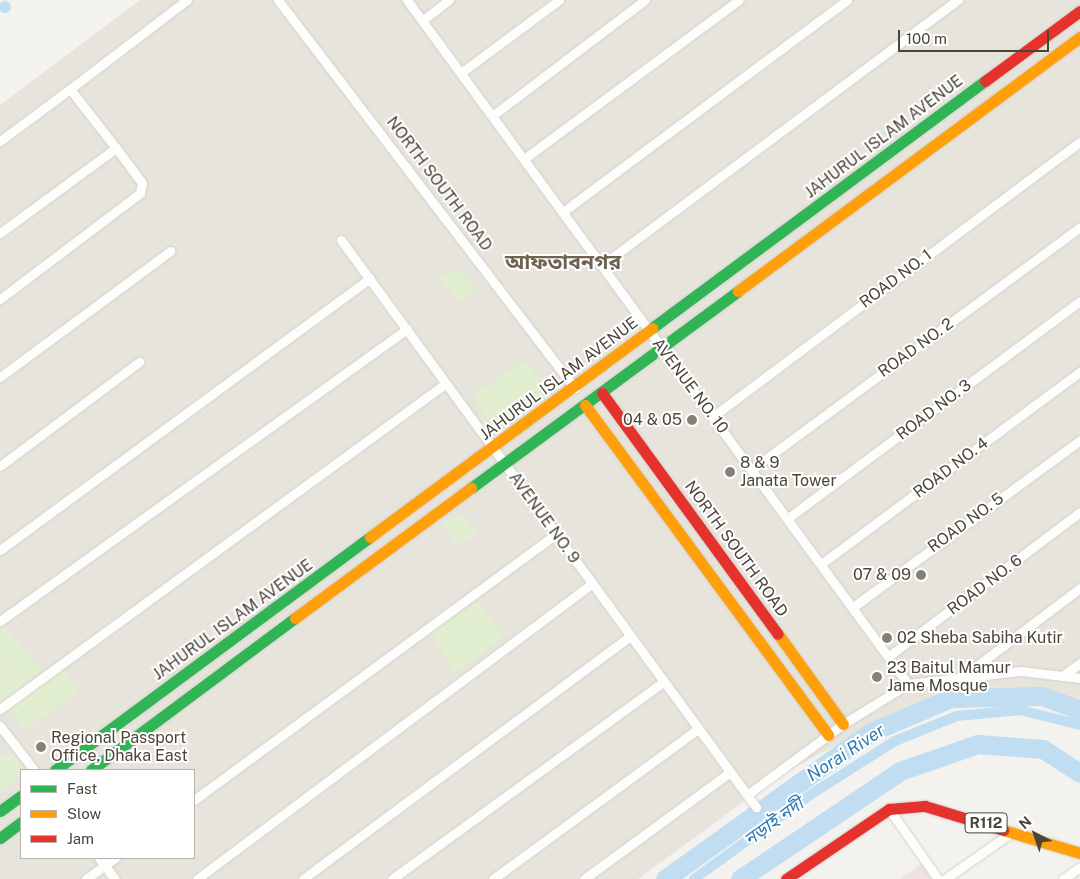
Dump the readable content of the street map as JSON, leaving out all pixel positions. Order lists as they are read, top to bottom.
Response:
{
  "streets": {
    "street": [
      "JAHURUL ISLAM AVENUE",
      "NORTH SOUTH ROAD",
      "ROAD NO. 1",
      "ROAD NO. 2",
      "AVENUE NO. 10",
      "ROAD NO. 3",
      "ROAD NO. 4",
      "AVENUE NO. 9",
      "ROAD NO. 5",
      "ROAD NO. 6",
      "R112"
    ]
  },
  "crossings": [
    ["JAHURUL ISLAM AVENUE", "NORTH SOUTH ROAD"],
    ["JAHURUL ISLAM AVENUE", "AVENUE NO. 10"],
    ["JAHURUL ISLAM AVENUE", "AVENUE NO. 9"],
    ["ROAD NO. 1", "AVENUE NO. 10"],
    ["ROAD NO. 2", "AVENUE NO. 10"],
    ["AVENUE NO. 10", "ROAD NO. 3"],
    ["AVENUE NO. 10", "ROAD NO. 4"],
    ["AVENUE NO. 10", "ROAD NO. 5"],
    ["AVENUE NO. 10", "ROAD NO. 6"]
  ],
  "districts": ["আফতাবনগর"],
  "water": ["Norai River", "নড়াই নদী"],
  "places": [
    "04 & 05",
    "8 & 9 Janata Tower",
    "07 & 09",
    "02 Sheba Sabiha Kutir",
    "23 Baitul Mamur Jame Mosque",
    "Regional Passport Office, Dhaka East"
  ],
  "legend": ["Fast", "Slow", "Jam"],
  "scale_bar": "100 m",
  "north": "top left"
}
